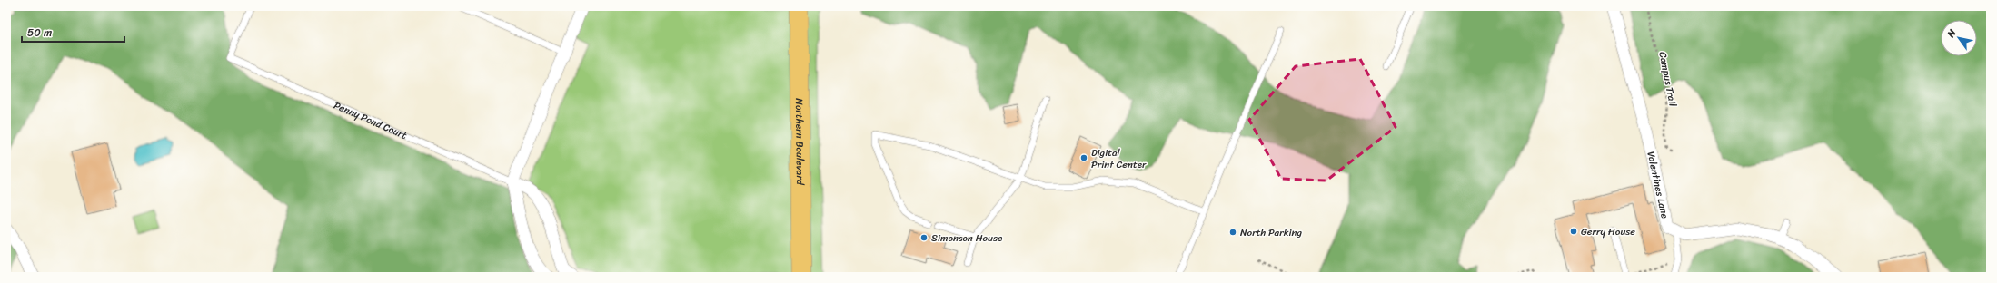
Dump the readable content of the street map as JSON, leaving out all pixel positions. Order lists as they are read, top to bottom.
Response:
{
  "streets": {
    "main road": ["Northern Boulevard"],
    "street": ["Penny Pond Court", "Valentines Lane"],
    "path": ["Campus Trail"]
  },
  "places": [
    "Digital Print Center",
    "Gerry House",
    "North Parking",
    "Simonson House"
  ],
  "scale_bar": "50 m",
  "north": "top left"
}
